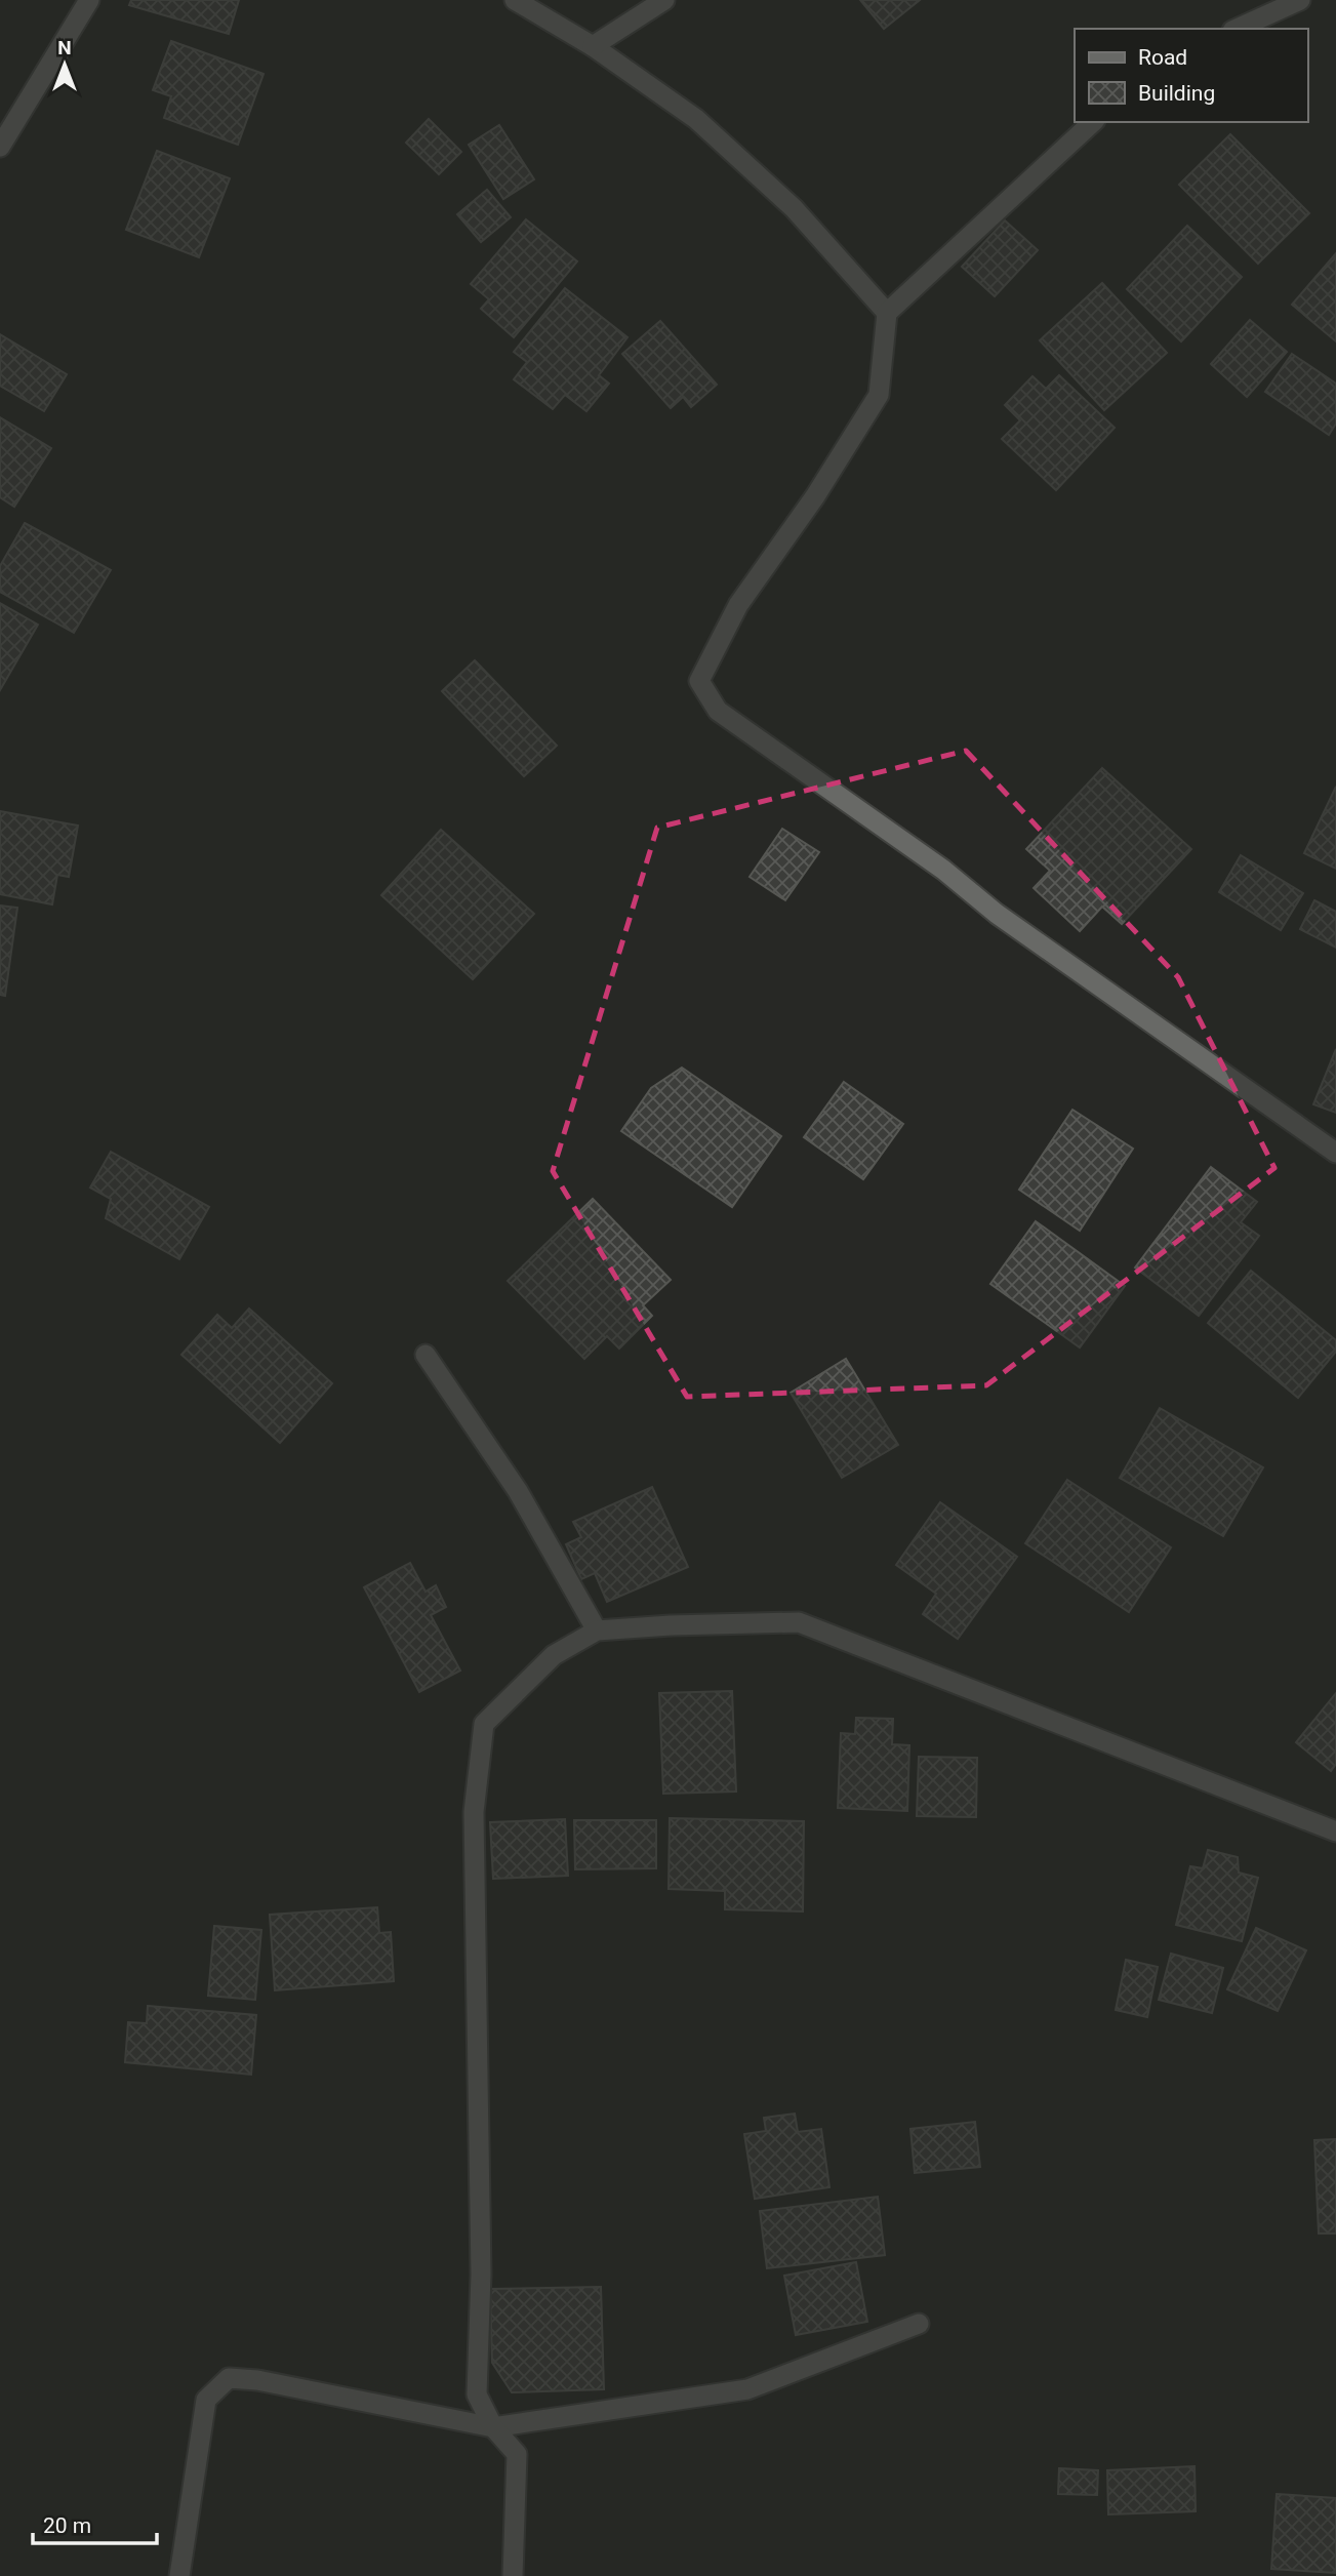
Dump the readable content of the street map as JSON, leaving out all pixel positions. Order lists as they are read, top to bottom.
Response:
{
  "legend": ["Road", "Building"],
  "scale_bar": "20 m",
  "north": "top"
}
